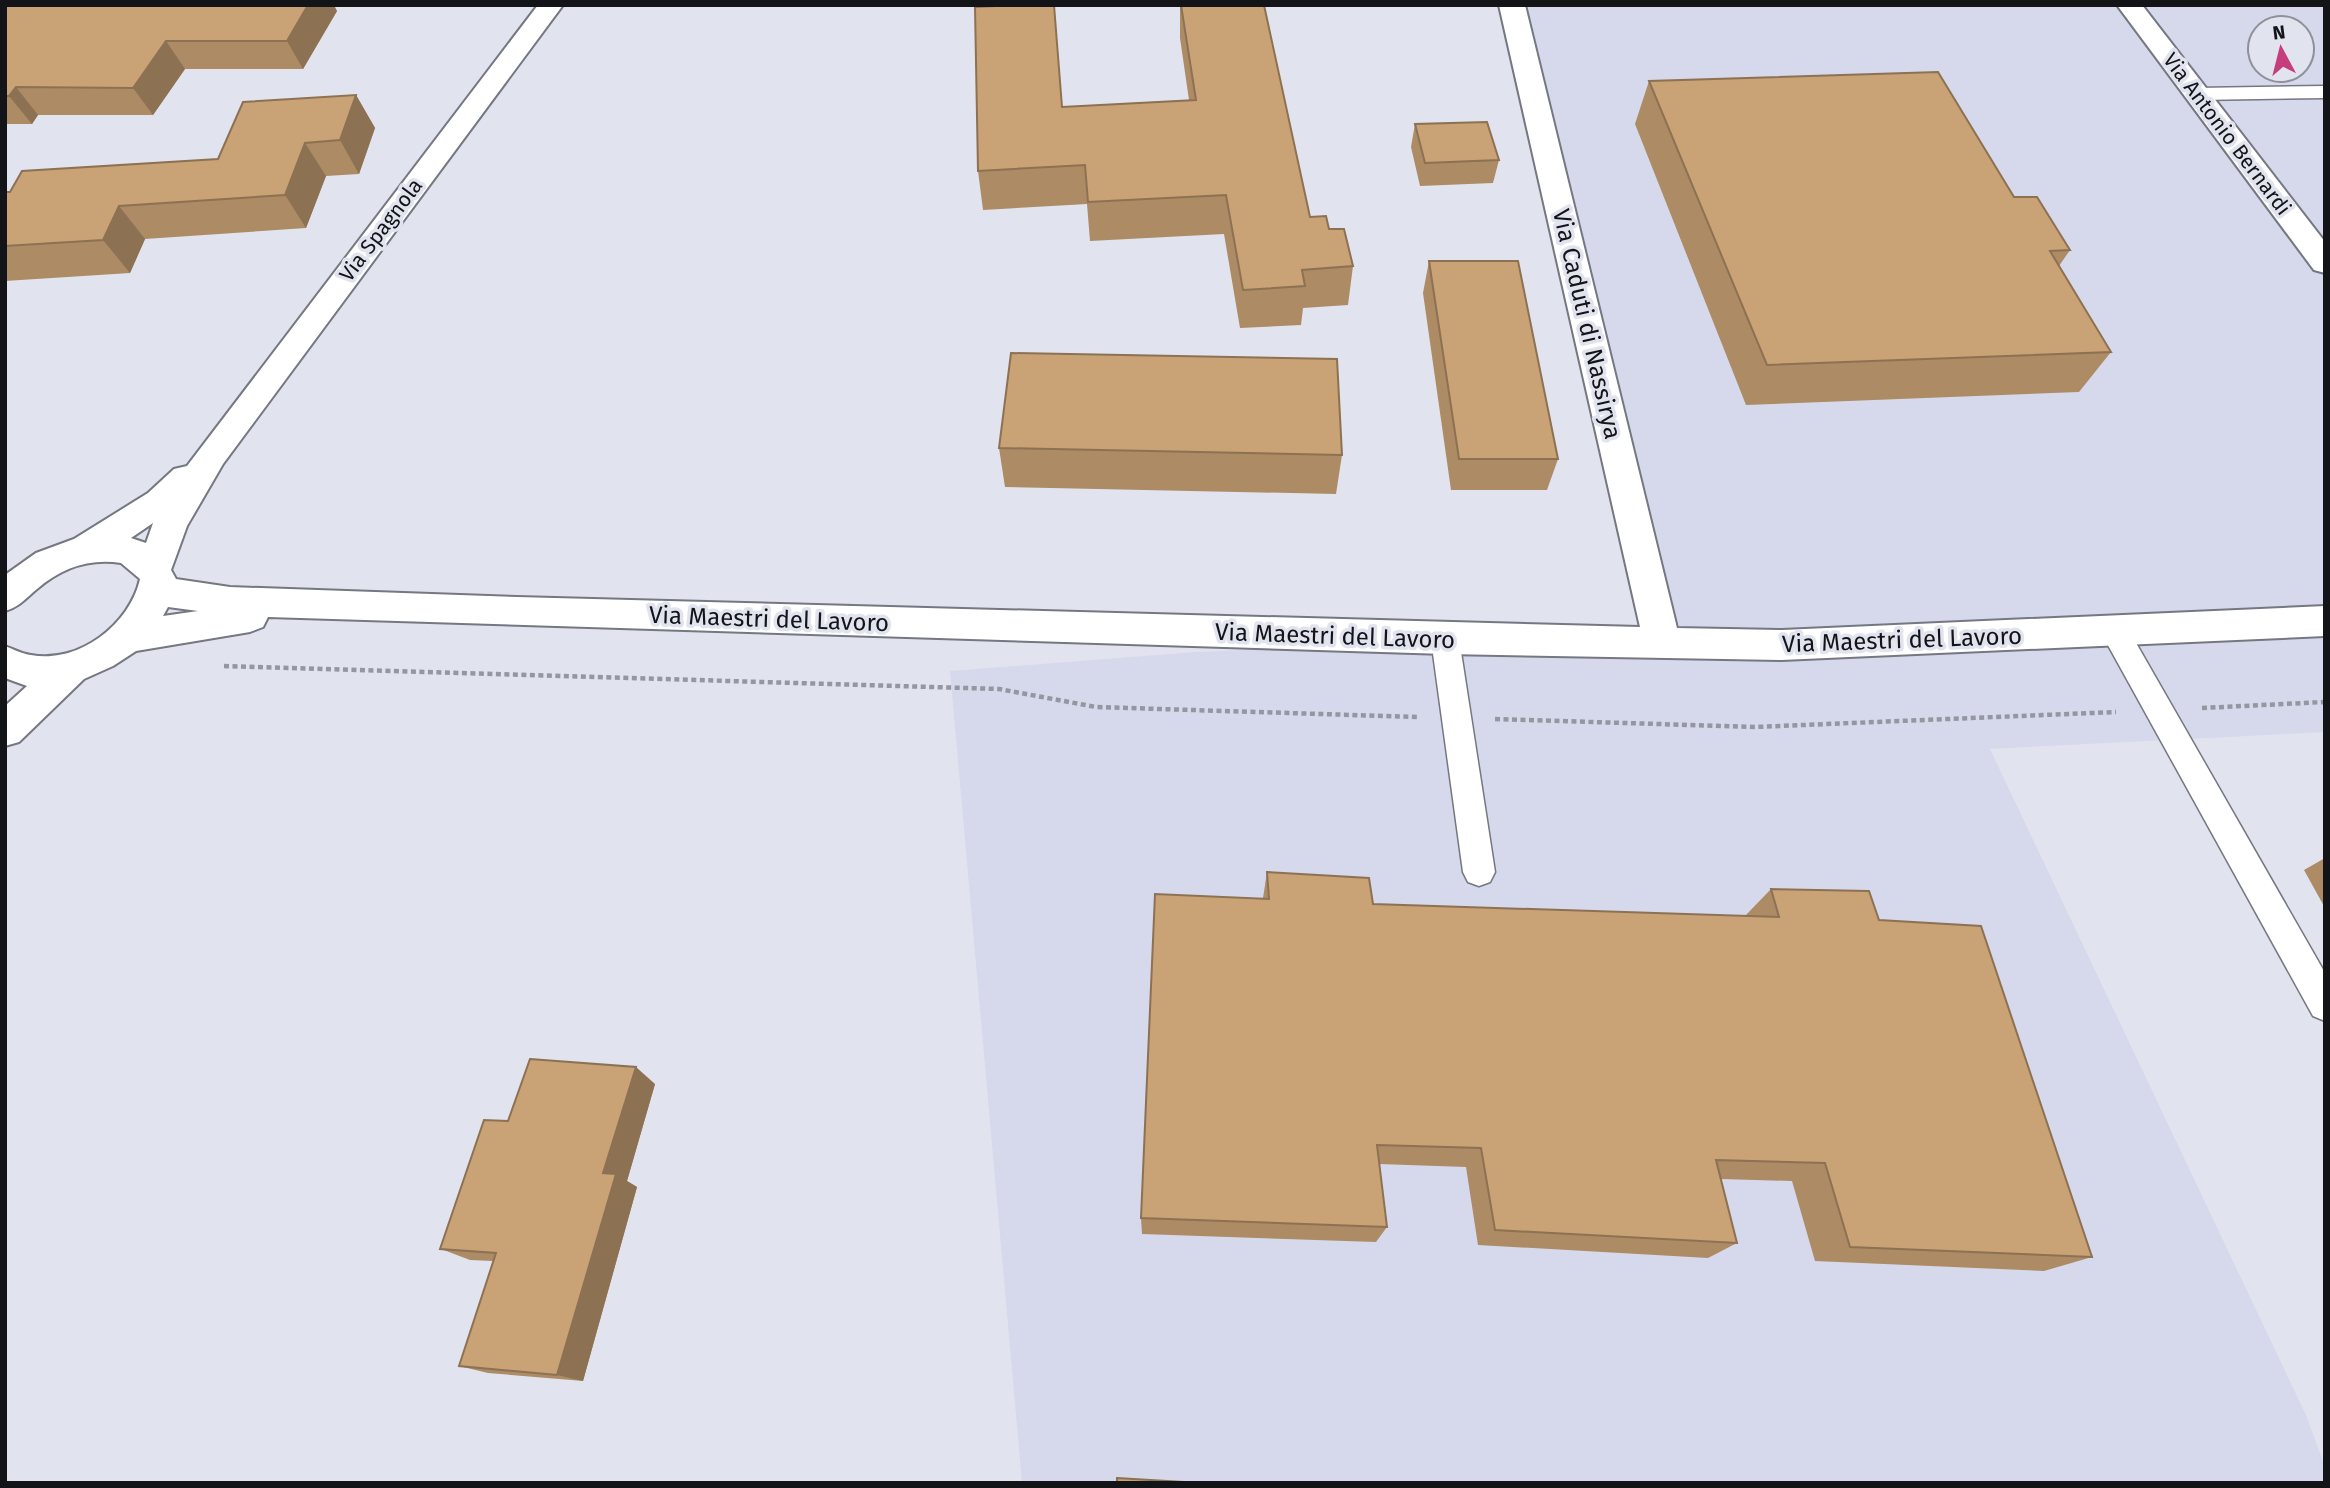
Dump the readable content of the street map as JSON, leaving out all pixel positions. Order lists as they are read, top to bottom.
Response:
{
  "streets": {
    "street": [
      "Via Antonio Bernardi",
      "Via Spagnola",
      "Via Caduti di Nassirya",
      "Via Maestri del Lavoro"
    ]
  },
  "crossings": [
    ["Via Spagnola", "Via Maestri del Lavoro"],
    ["Via Caduti di Nassirya", "Via Maestri del Lavoro"]
  ],
  "north": "top"
}
